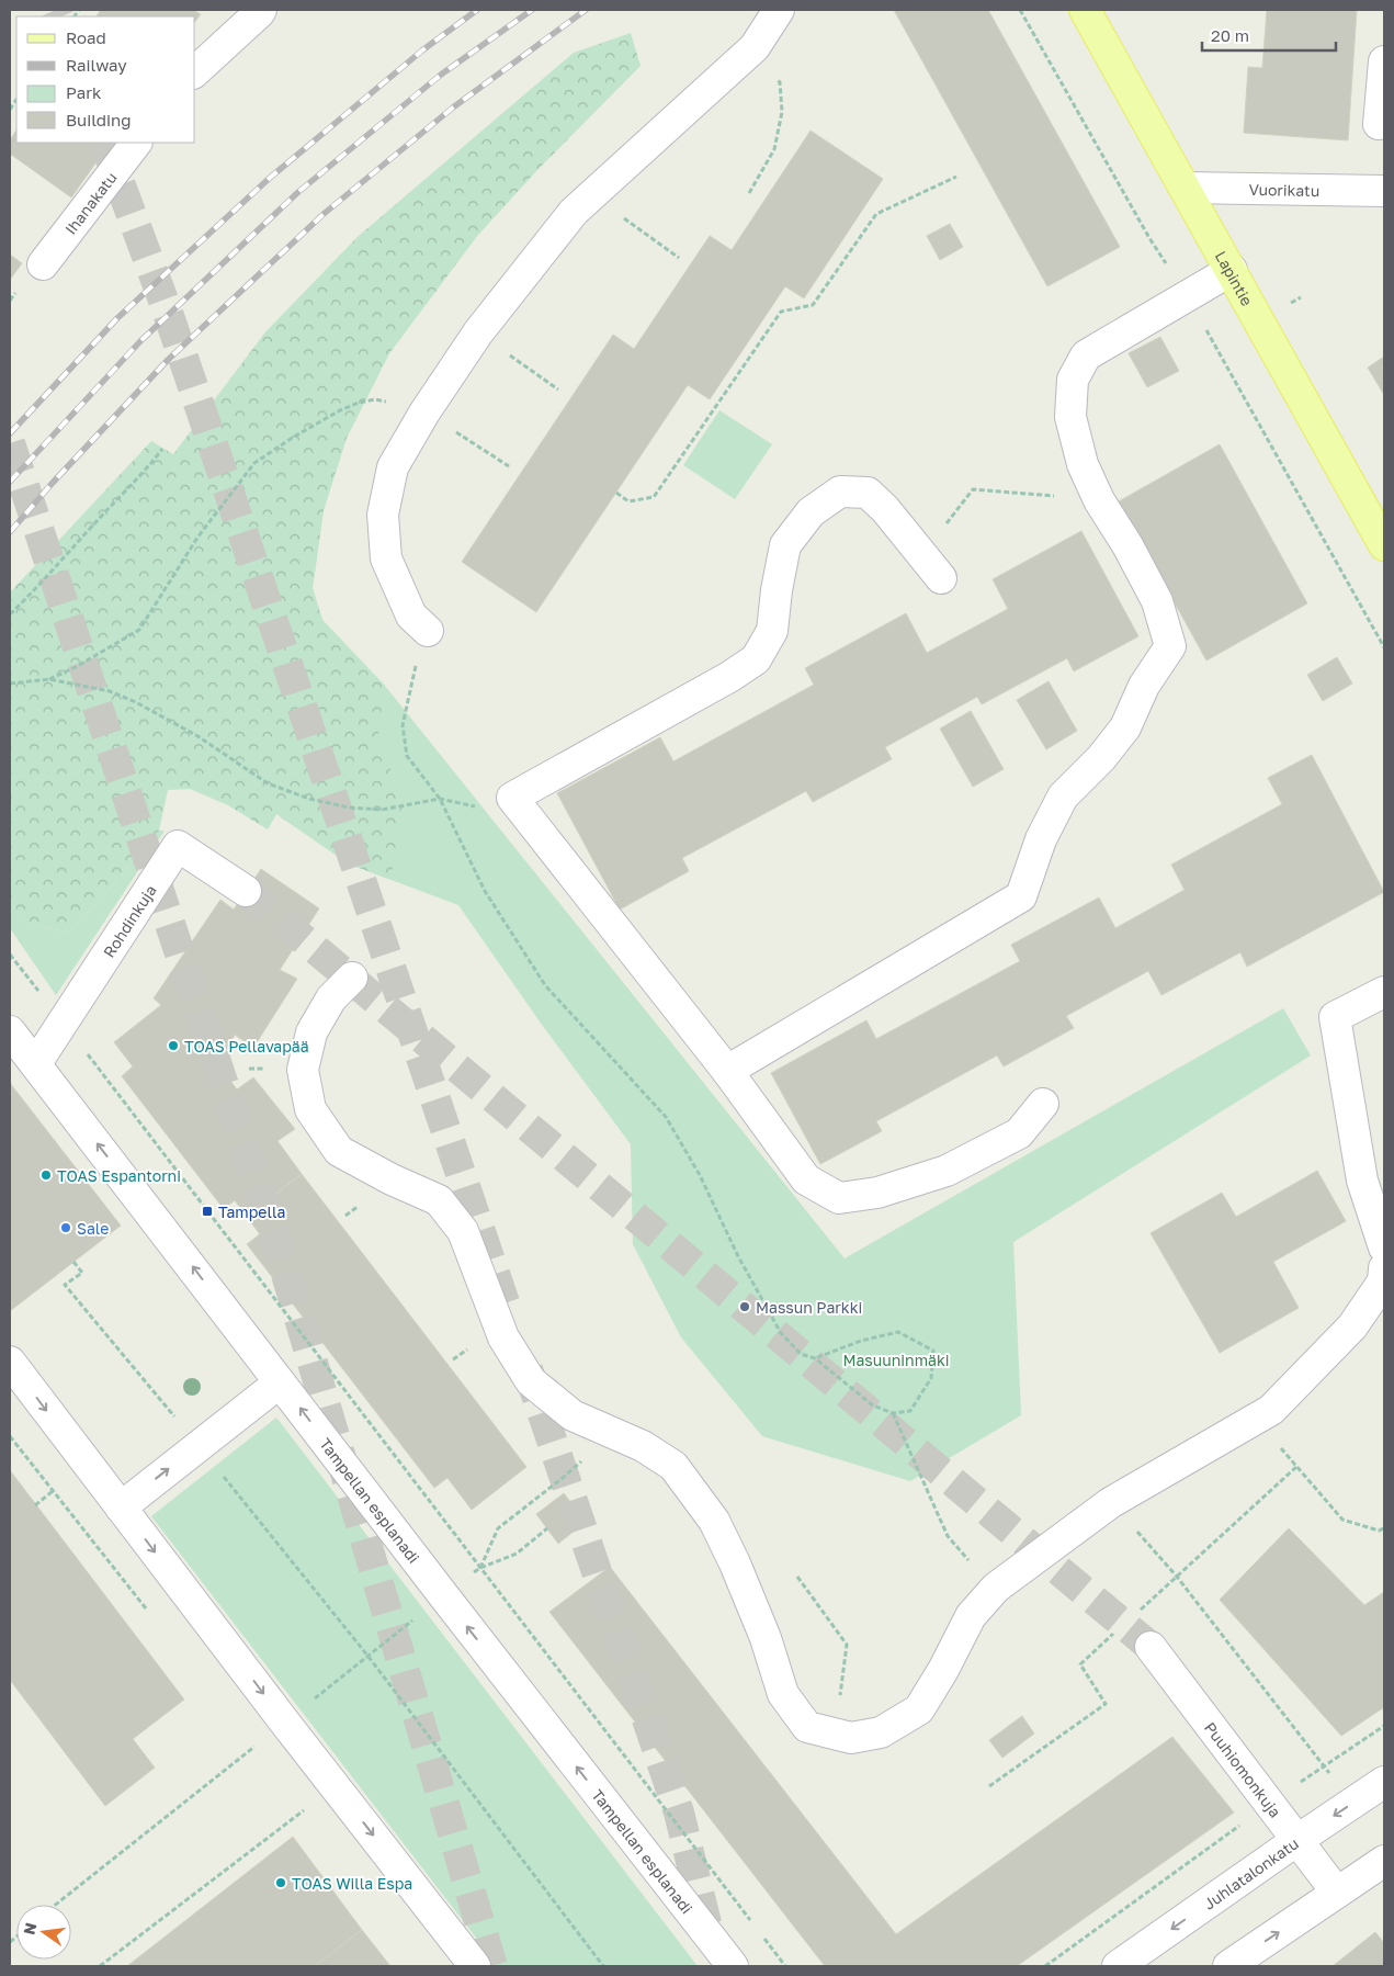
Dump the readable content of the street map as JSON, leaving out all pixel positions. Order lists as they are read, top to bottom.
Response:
{
  "streets": {
    "main road": ["Lapintie"],
    "street": [
      "Vuorikatu",
      "Ihanakatu",
      "Rohdinkuja",
      "Tampellan esplanadi",
      "Puuhiomonkuja",
      "Juhlatalonkatu"
    ]
  },
  "crossings": [
    ["Vuorikatu", "Lapintie"],
    ["Rohdinkuja", "Tampellan esplanadi"],
    ["Puuhiomonkuja", "Juhlatalonkatu"]
  ],
  "parks": ["Masuuninmäki"],
  "places": {
    "other": [
      "TOAS Pellavapää",
      "TOAS Espantorni",
      "Sale",
      "Massun Parkki",
      "TOAS Willa Espa"
    ],
    "transit": ["Tampella"]
  },
  "legend": [
    "Road",
    "Railway",
    "Park",
    "Building"
  ],
  "scale_bar": "20 m",
  "north": "left"
}
